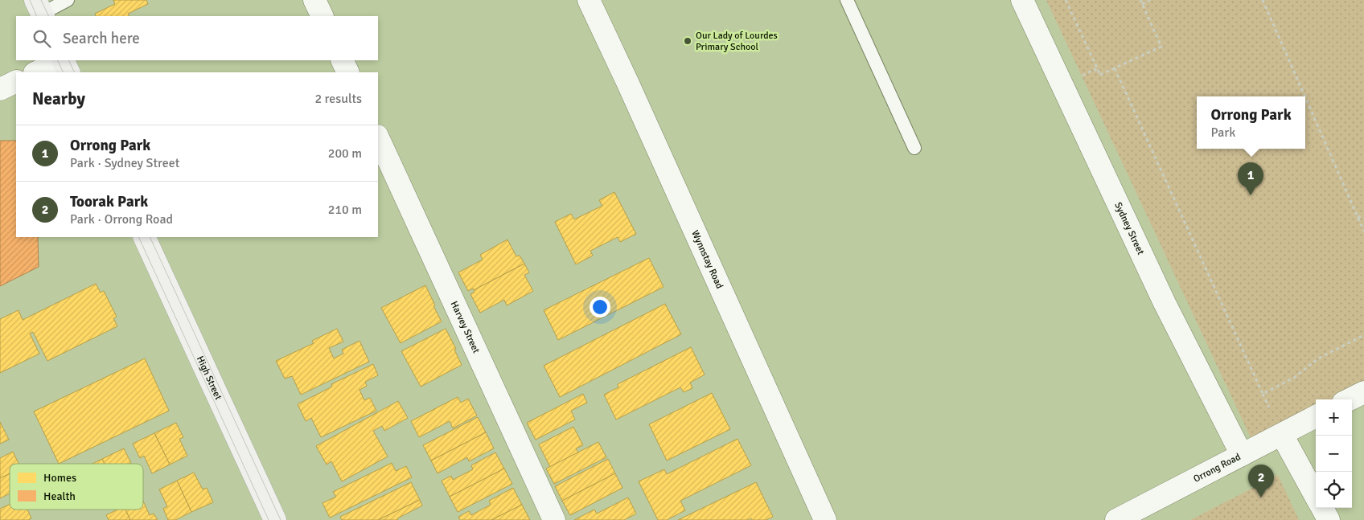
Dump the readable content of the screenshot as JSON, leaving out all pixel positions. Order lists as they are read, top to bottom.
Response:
{
  "streets": {
    "main road": ["High Street"],
    "street": [
      "Sydney Street",
      "Wynnstay Road",
      "Harvey Street",
      "Orrong Road"
    ]
  },
  "crossings": [
    ["Sydney Street", "Orrong Road"]
  ],
  "places": ["Our Lady of Lourdes Primary School"],
  "legend": ["Homes", "Health"],
  "page": {
    "search": "Search here",
    "heading": ["Nearby", "2 results"],
    "popup": ["Orrong Park", "Park"],
    "list": [
      {
        "mark": "1",
        "name": "Orrong Park",
        "note": "Park · Sydney Street",
        "value": "200 m"
      },
      {
        "mark": "2",
        "name": "Toorak Park",
        "note": "Park · Orrong Road",
        "value": "210 m"
      }
    ],
    "pins": ["1", "2"],
    "map_buttons": ["+", "−"]
  }
}
